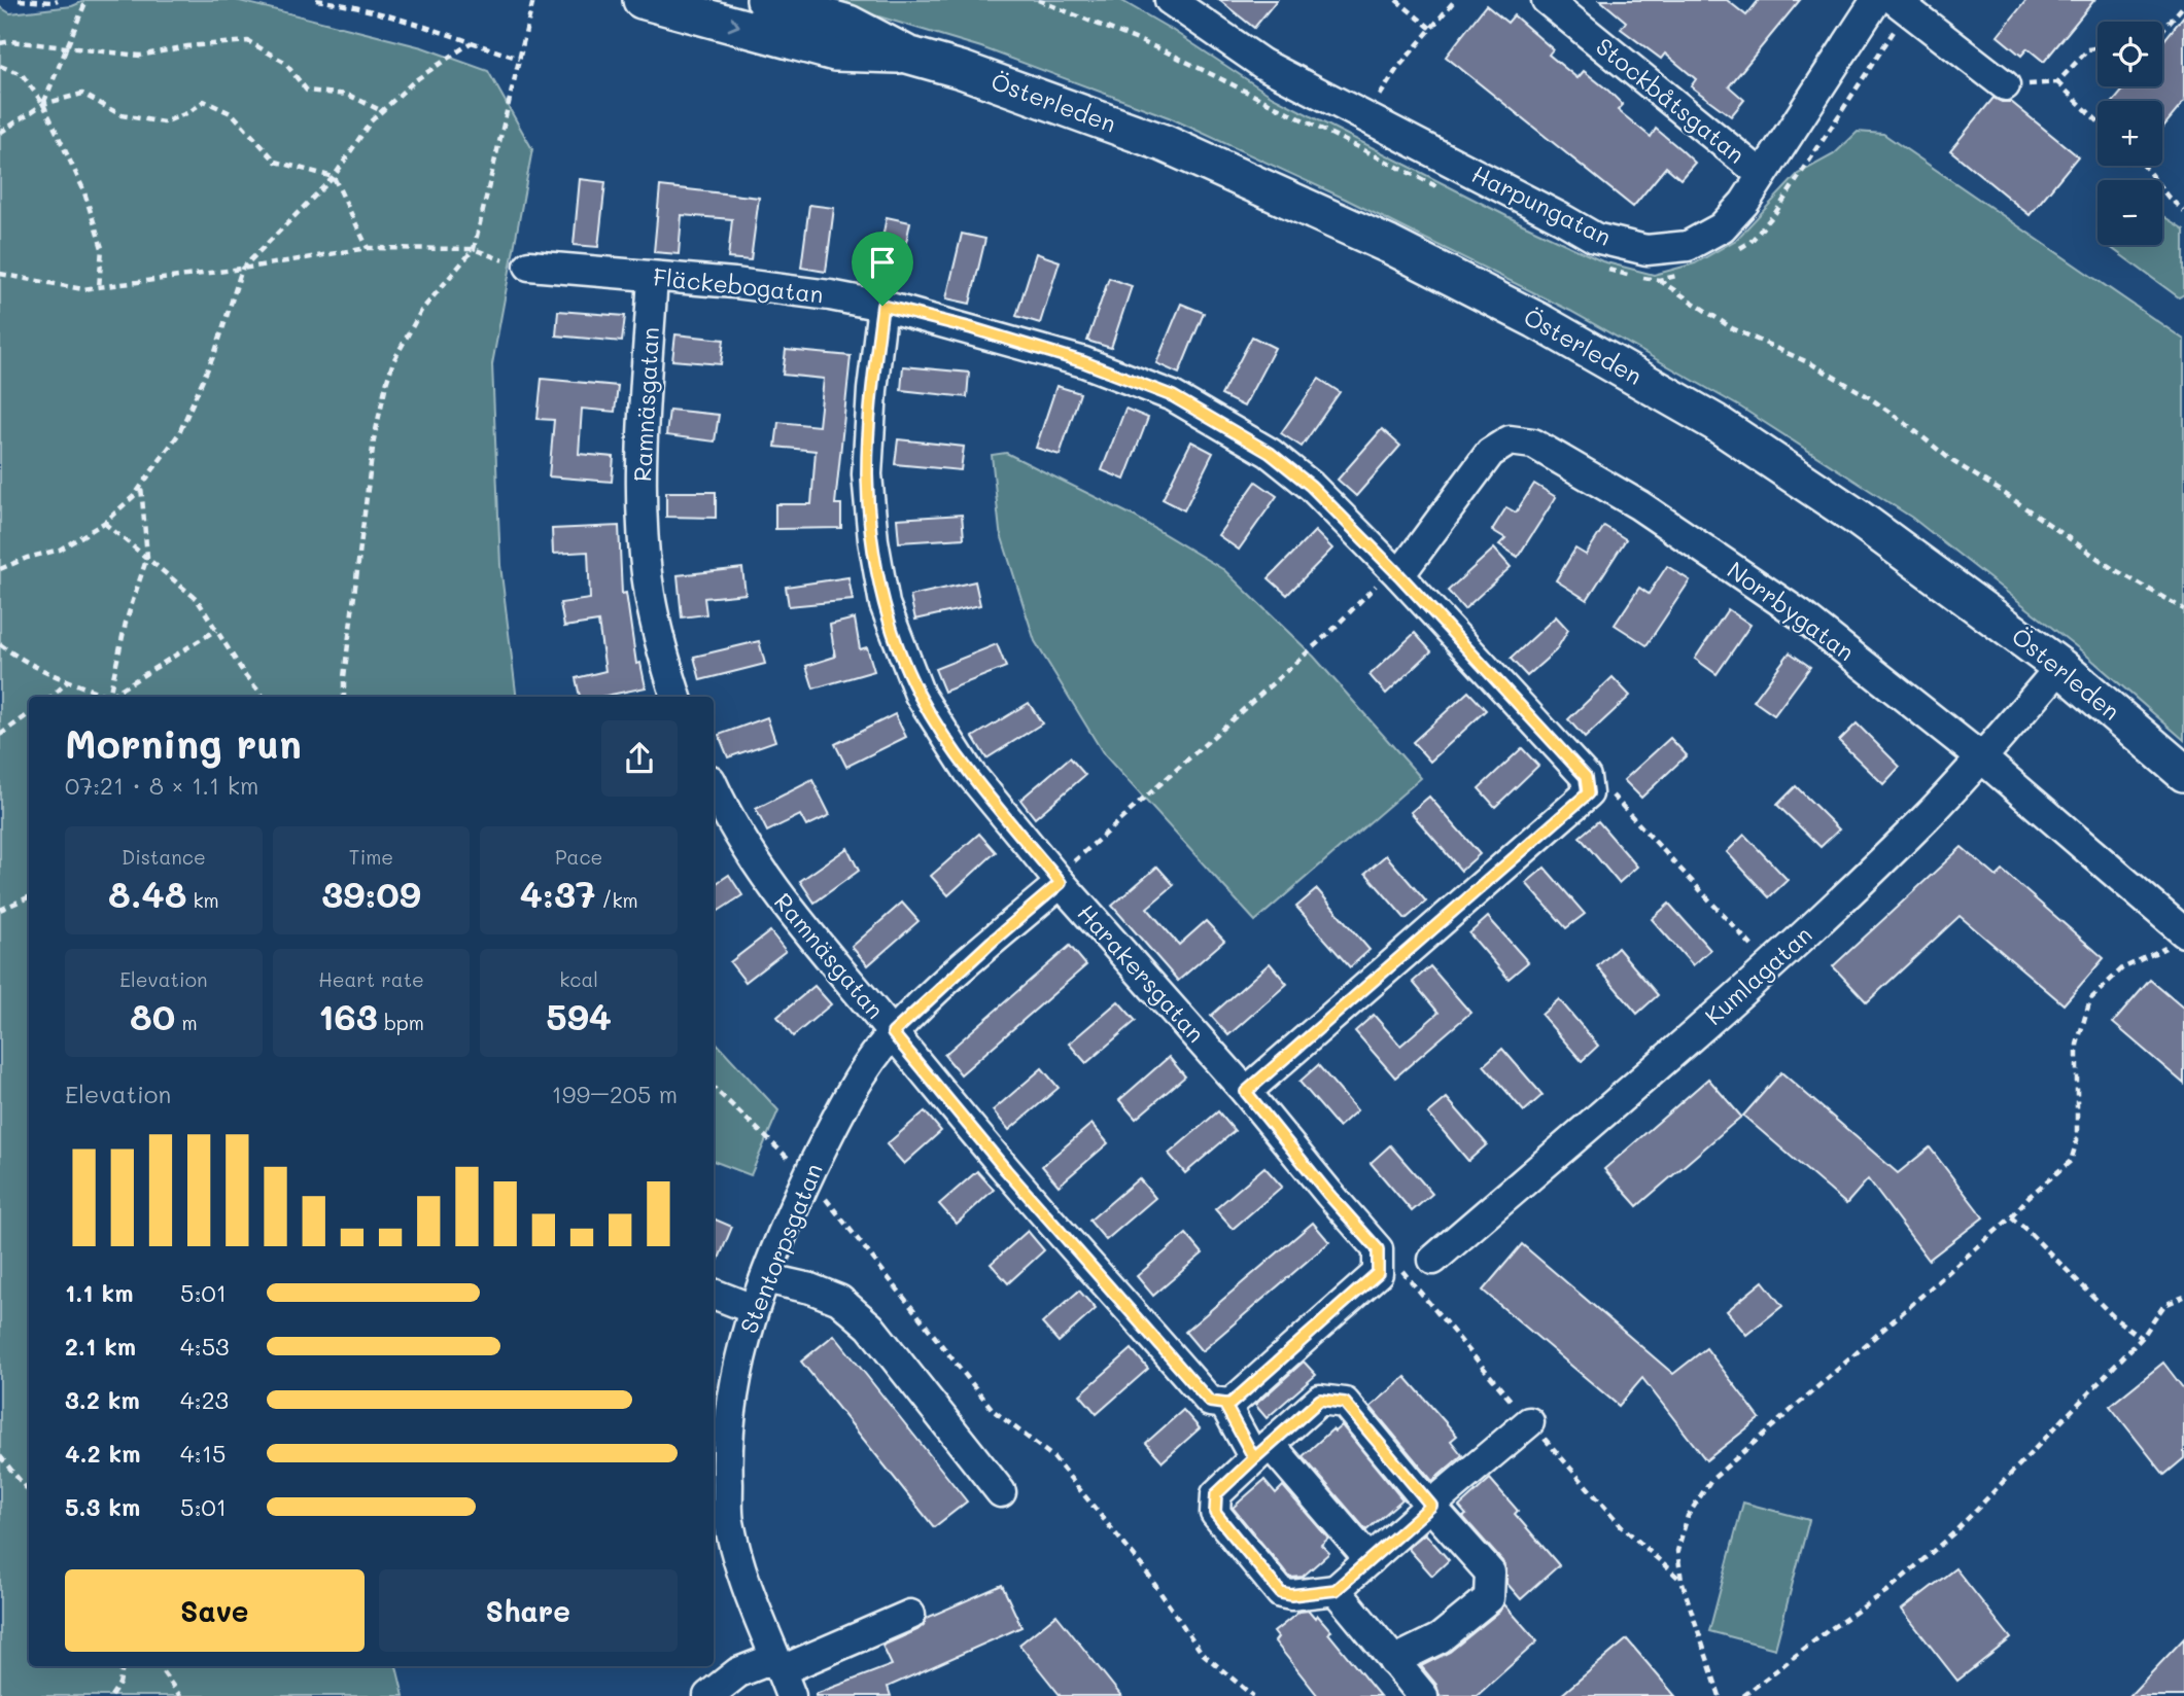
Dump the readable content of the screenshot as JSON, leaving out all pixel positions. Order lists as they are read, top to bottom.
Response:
{
  "streets": {
    "main road": ["Österleden"],
    "street": [
      "Stockbåtsgatan",
      "Harpungatan",
      "Fläckebogatan",
      "Ramnäsgatan",
      "Norrbygatan",
      "Harakersgatan",
      "Kumlagatan",
      "Stentorpsgatan"
    ]
  },
  "crossings": [
    ["Stockbåtsgatan", "Harpungatan"],
    ["Österleden", "Kumlagatan"],
    ["Fläckebogatan", "Ramnäsgatan"],
    ["Fläckebogatan", "Norrbygatan"],
    ["Fläckebogatan", "Harakersgatan"],
    ["Ramnäsgatan", "Harakersgatan"],
    ["Ramnäsgatan", "Stentorpsgatan"],
    ["Norrbygatan", "Kumlagatan"],
    ["Harakersgatan", "Stentorpsgatan"]
  ],
  "page": {
    "map_buttons": ["+", "−"],
    "heading": ["Morning run", "07:21 · 8 × 1.1 km"],
    "stats": [
      ["Distance", "8.48 km"],
      ["Time", "39:09"],
      ["Pace", "4:37 /km"],
      ["Elevation", "80 m"],
      ["Heart rate", "163 bpm"],
      ["kcal", "594"]
    ],
    "chart": ["Elevation", "199–205 m"],
    "list": [
      {
        "name": "1.1 km",
        "note": "5:01"
      },
      {
        "name": "2.1 km",
        "note": "4:53"
      },
      {
        "name": "3.2 km",
        "note": "4:23"
      },
      {
        "name": "4.2 km",
        "note": "4:15"
      },
      {
        "name": "5.3 km",
        "note": "5:01"
      }
    ],
    "buttons": ["Save", "Share"]
  }
}
